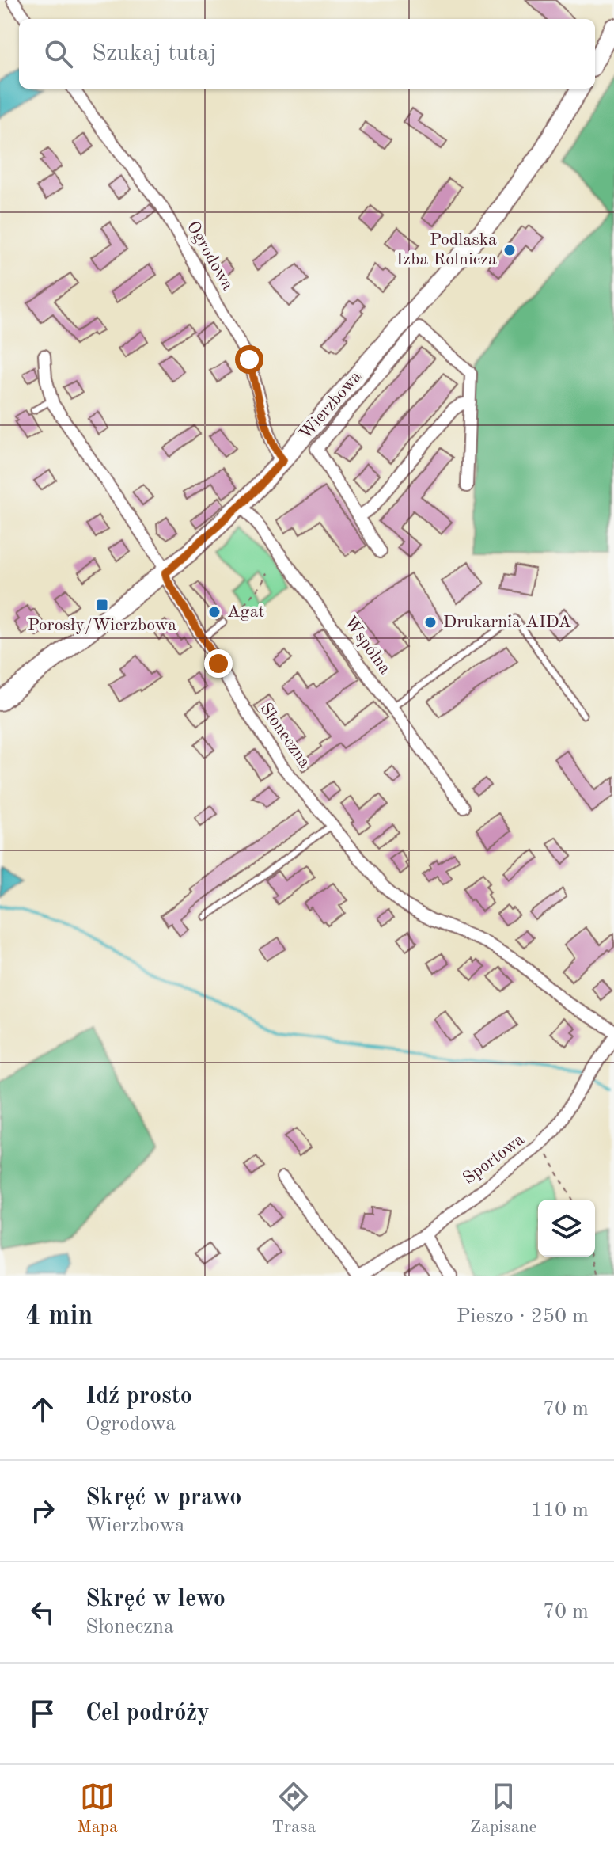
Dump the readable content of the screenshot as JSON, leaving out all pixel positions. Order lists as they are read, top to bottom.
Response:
{
  "streets": {
    "street": [
      "Ogrodowa",
      "Wierzbowa",
      "Wspólna",
      "Słoneczna",
      "Sportowa"
    ]
  },
  "crossings": [
    ["Ogrodowa", "Wierzbowa"],
    ["Wierzbowa", "Wspólna"],
    ["Wierzbowa", "Słoneczna"]
  ],
  "places": {
    "other": ["Podlaska Izba Rolnicza", "Agat", "Drukarnia AIDA"],
    "transit": ["Porosły/Wierzbowa"]
  },
  "page": {
    "search": "Szukaj tutaj",
    "heading": ["4 min", "Pieszo · 250 m"],
    "list": [
      ["Idź prosto", "Ogrodowa", "70 m"],
      ["Skręć w prawo", "Wierzbowa", "110 m"],
      ["Skręć w lewo", "Słoneczna", "70 m"],
      "Cel podróży"
    ],
    "nav": ["Mapa", "Trasa", "Zapisane"]
  }
}
